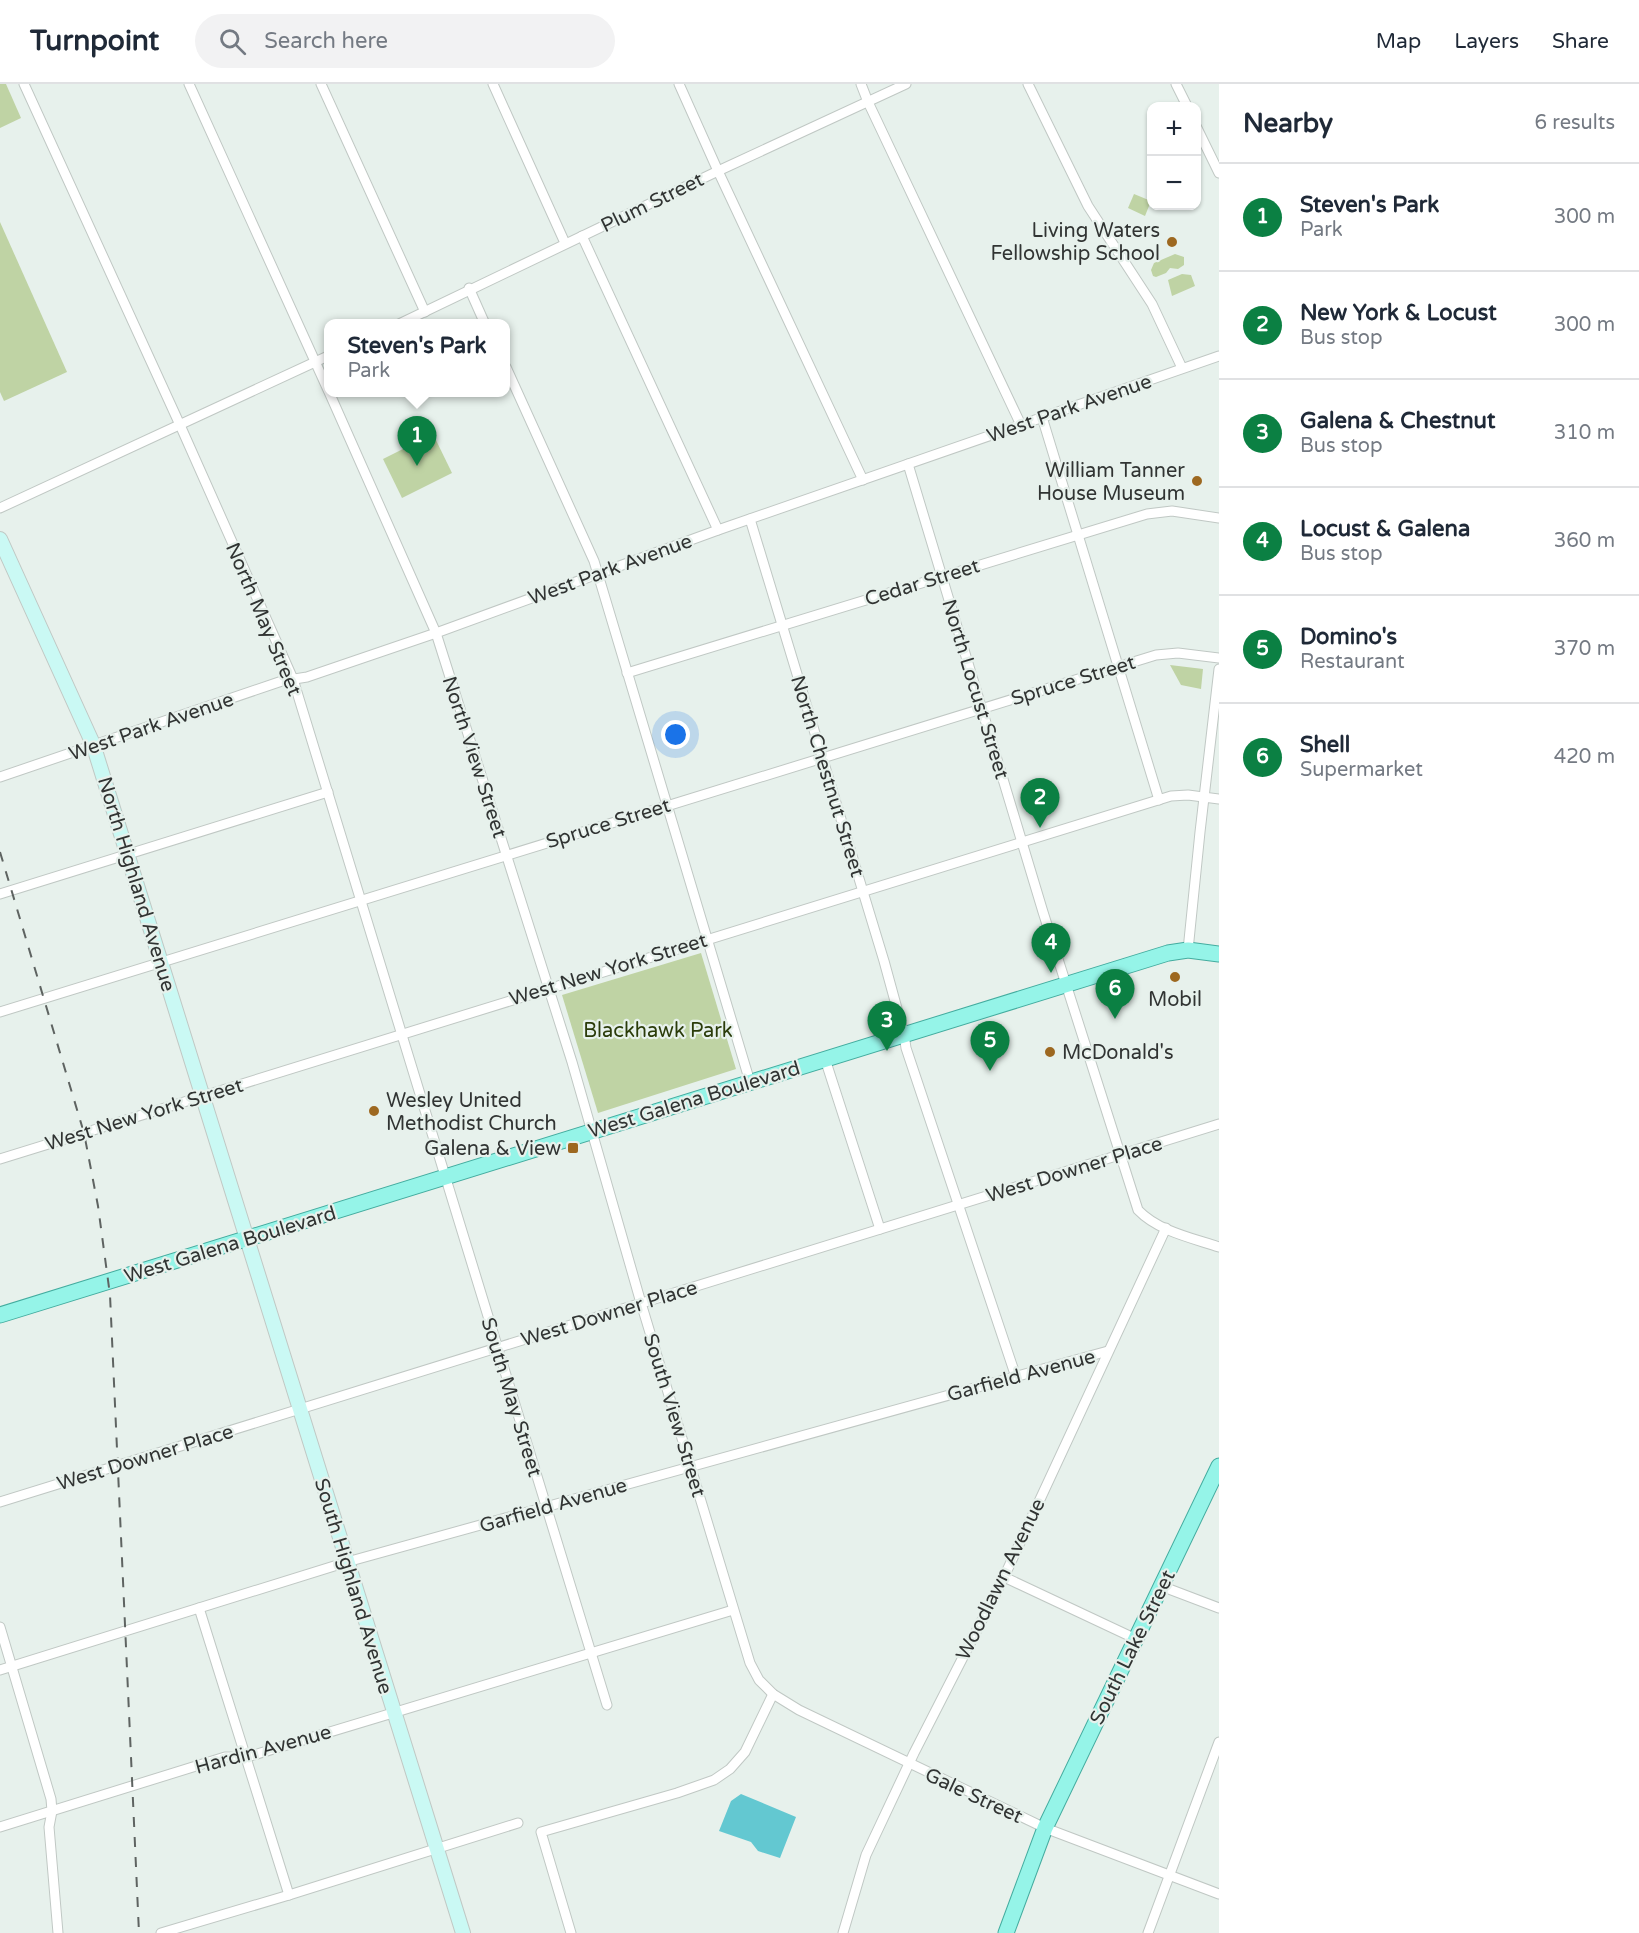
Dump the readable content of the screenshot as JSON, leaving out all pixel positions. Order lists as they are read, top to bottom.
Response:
{
  "streets": {
    "main road": ["West Galena Boulevard", "South Lake Street"],
    "street": [
      "Plum Street",
      "West Park Avenue",
      "Cedar Street",
      "North May Street",
      "Spruce Street",
      "North Locust Street",
      "North View Street",
      "North Chestnut Street",
      "North Highland Avenue",
      "West New York Street",
      "West Downer Place",
      "Garfield Avenue",
      "South May Street",
      "South View Street",
      "Woodlawn Avenue",
      "South Highland Avenue",
      "Hardin Avenue",
      "Gale Street"
    ]
  },
  "crossings": [
    ["West Park Avenue", "North May Street"],
    ["West Park Avenue", "North Locust Street"],
    ["West Park Avenue", "North View Street"],
    ["West Park Avenue", "North Chestnut Street"],
    ["West Park Avenue", "North Highland Avenue"],
    ["Cedar Street", "North Locust Street"],
    ["Cedar Street", "North Chestnut Street"],
    ["North May Street", "Spruce Street"],
    ["North May Street", "West New York Street"],
    ["North May Street", "West Galena Boulevard"],
    ["North May Street", "South May Street"],
    ["Spruce Street", "North Locust Street"],
    ["Spruce Street", "North View Street"],
    ["Spruce Street", "North Chestnut Street"],
    ["Spruce Street", "North Highland Avenue"],
    ["North Locust Street", "West New York Street"],
    ["North Locust Street", "West Galena Boulevard"],
    ["North Locust Street", "West Downer Place"],
    ["North Locust Street", "Woodlawn Avenue"],
    ["North View Street", "West New York Street"],
    ["North View Street", "West Galena Boulevard"],
    ["North View Street", "South View Street"],
    ["North Chestnut Street", "West New York Street"],
    ["North Chestnut Street", "West Galena Boulevard"],
    ["North Chestnut Street", "West Downer Place"],
    ["North Chestnut Street", "Garfield Avenue"],
    ["North Highland Avenue", "West New York Street"],
    ["North Highland Avenue", "West Galena Boulevard"],
    ["North Highland Avenue", "South Highland Avenue"],
    ["West Galena Boulevard", "South May Street"],
    ["West Galena Boulevard", "South View Street"],
    ["West Galena Boulevard", "South Highland Avenue"],
    ["West Downer Place", "South May Street"],
    ["West Downer Place", "South View Street"],
    ["West Downer Place", "South Highland Avenue"],
    ["Garfield Avenue", "South May Street"],
    ["Garfield Avenue", "South View Street"],
    ["Garfield Avenue", "Woodlawn Avenue"],
    ["Garfield Avenue", "South Highland Avenue"],
    ["South May Street", "Hardin Avenue"],
    ["South View Street", "Hardin Avenue"],
    ["South View Street", "Gale Street"],
    ["Woodlawn Avenue", "Gale Street"],
    ["South Highland Avenue", "Hardin Avenue"],
    ["South Lake Street", "Gale Street"]
  ],
  "parks": ["Blackhawk Park"],
  "places": {
    "other": [
      "Living Waters Fellowship School",
      "William Tanner House Museum",
      "Mobil",
      "McDonald's",
      "Wesley United Methodist Church"
    ],
    "transit": ["Galena & View"]
  },
  "page": {
    "header": "Turnpoint",
    "search": "Search here",
    "nav": ["Map", "Layers", "Share"],
    "heading": ["Nearby", "6 results"],
    "map_buttons": ["+", "−"],
    "list": [
      {
        "mark": "1",
        "name": "Steven's Park",
        "note": "Park",
        "value": "300 m"
      },
      {
        "mark": "2",
        "name": "New York & Locust",
        "note": "Bus stop",
        "value": "300 m"
      },
      {
        "mark": "3",
        "name": "Galena & Chestnut",
        "note": "Bus stop",
        "value": "310 m"
      },
      {
        "mark": "4",
        "name": "Locust & Galena",
        "note": "Bus stop",
        "value": "360 m"
      },
      {
        "mark": "5",
        "name": "Domino's",
        "note": "Restaurant",
        "value": "370 m"
      },
      {
        "mark": "6",
        "name": "Shell",
        "note": "Supermarket",
        "value": "420 m"
      }
    ],
    "popup": ["Steven's Park", "Park"],
    "pins": [
      "1",
      "2",
      "4",
      "6",
      "3",
      "5"
    ]
  }
}
